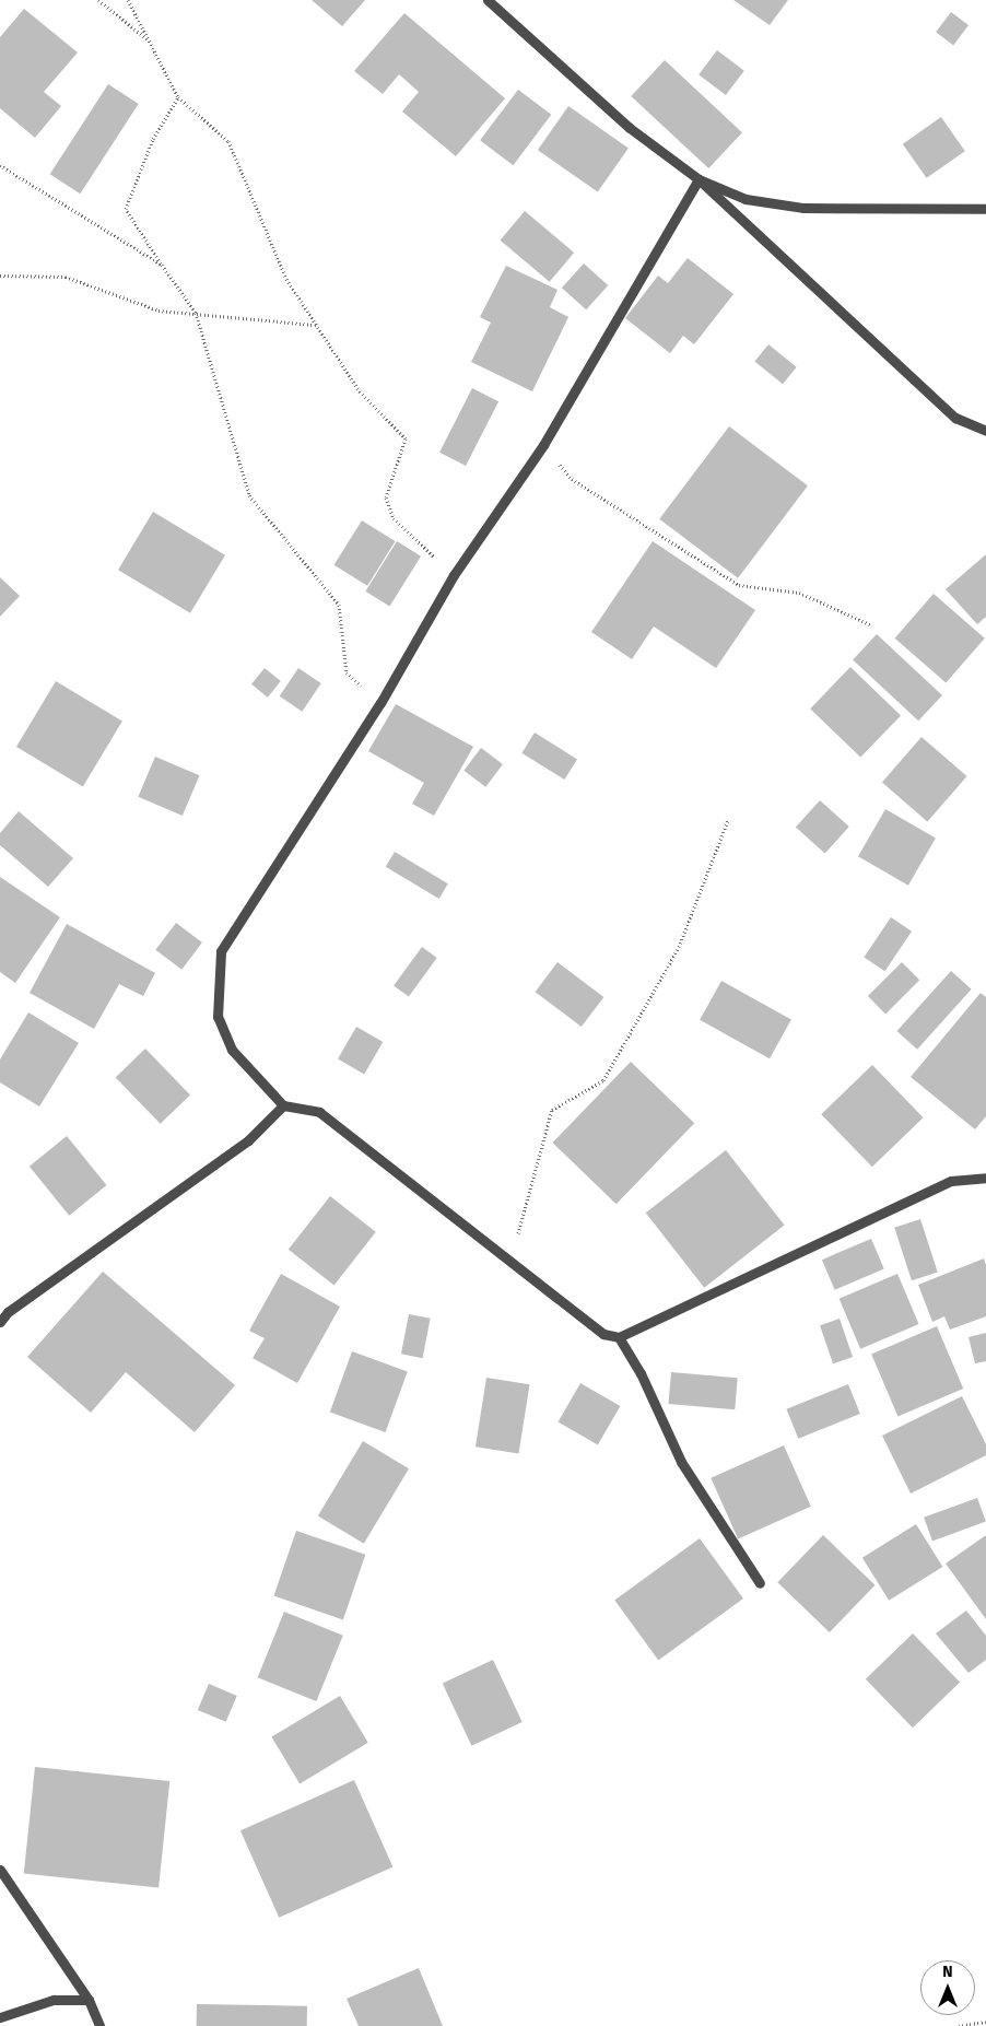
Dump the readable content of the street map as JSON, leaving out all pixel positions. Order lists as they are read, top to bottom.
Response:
{
  "north": "top"
}
